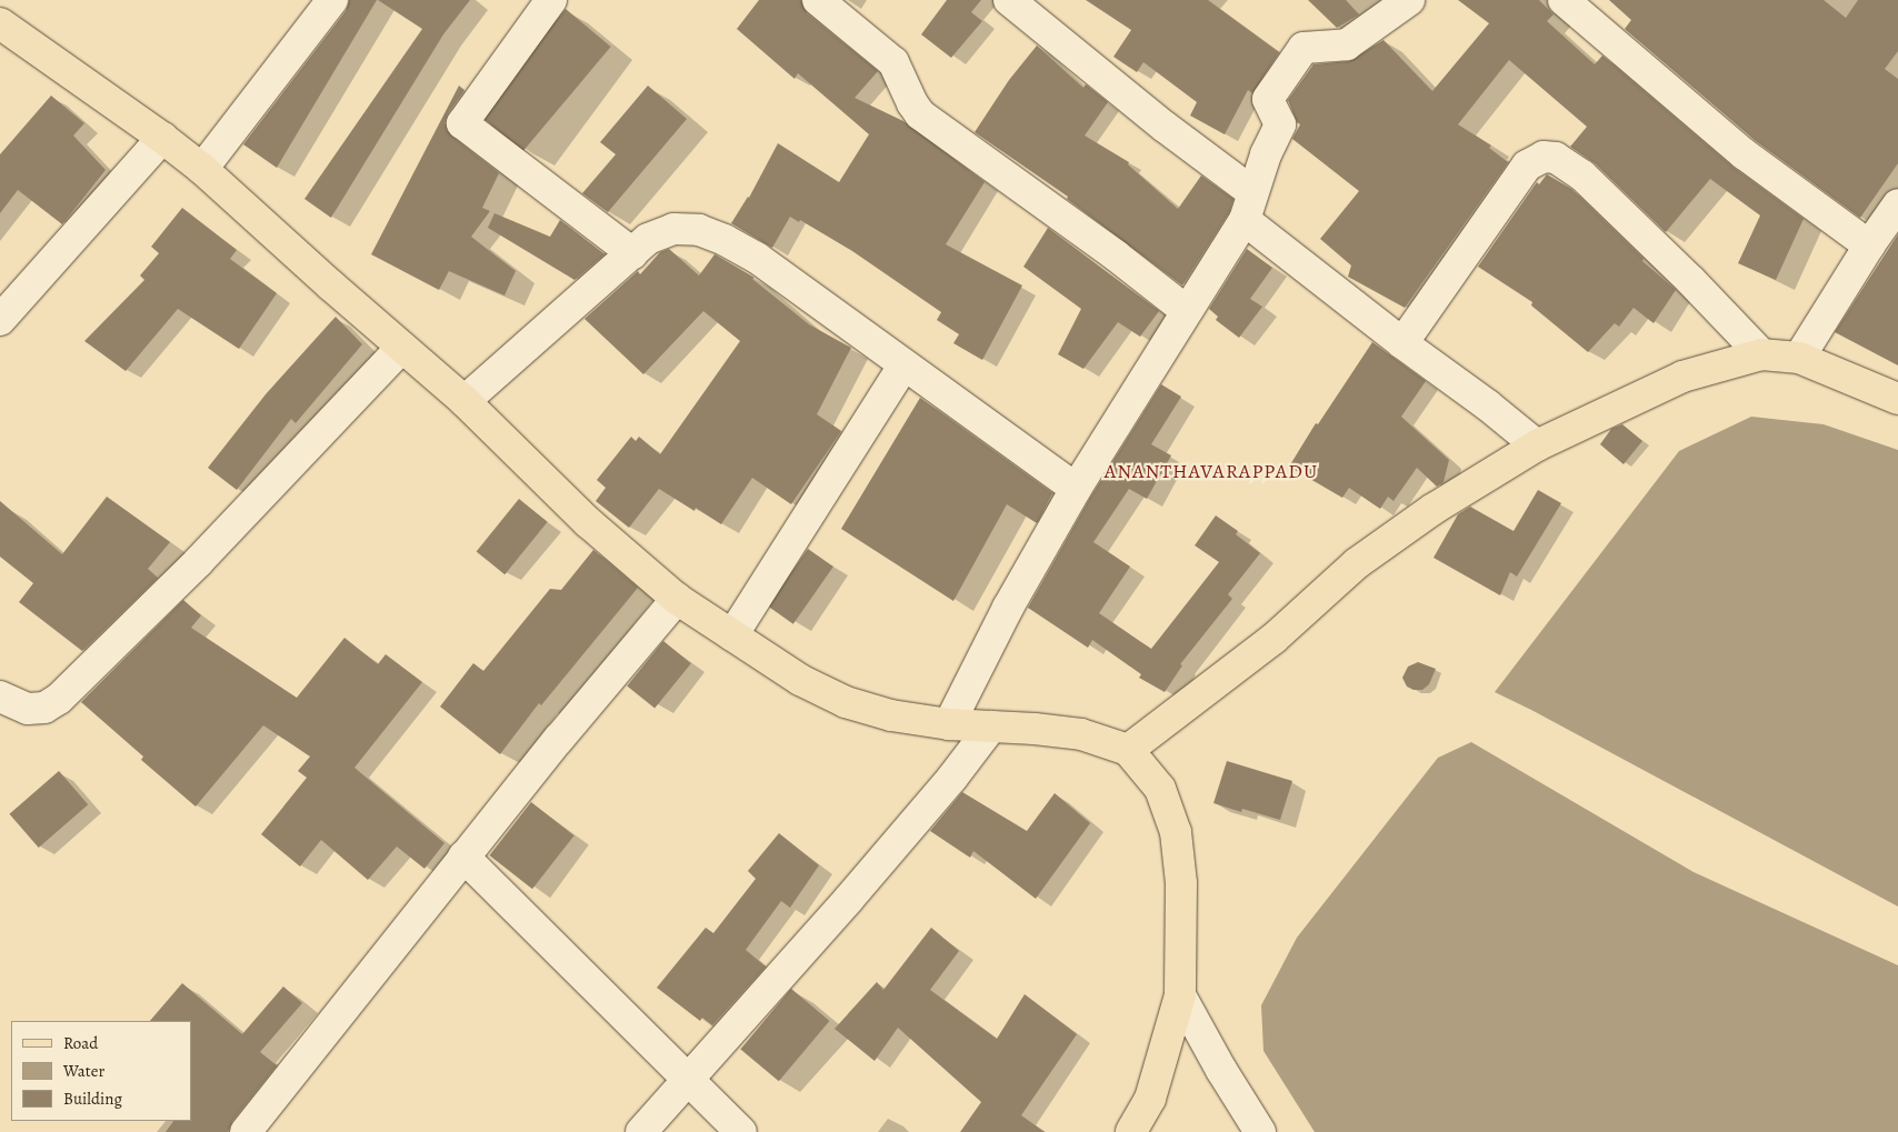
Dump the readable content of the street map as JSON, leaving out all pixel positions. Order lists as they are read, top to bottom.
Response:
{
  "districts": ["ANANTHAVARAPPADU"],
  "legend": ["Road", "Water", "Building"]
}
